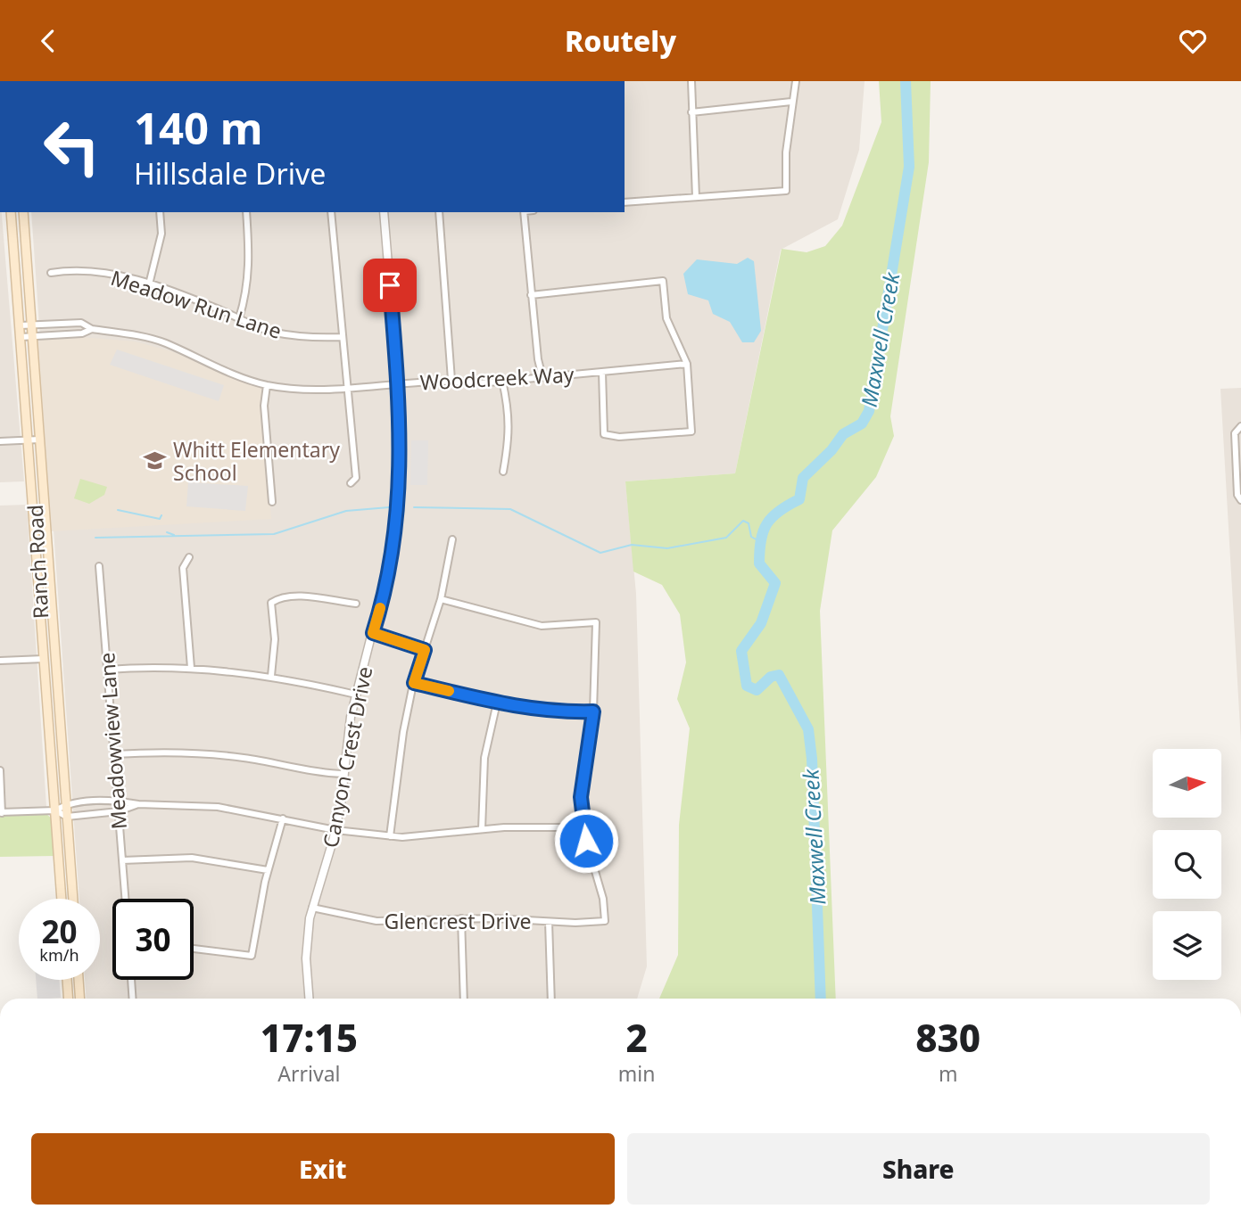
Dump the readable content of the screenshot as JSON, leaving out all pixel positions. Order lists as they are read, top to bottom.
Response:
{
  "streets": {
    "main road": ["Ranch Road"],
    "street": [
      "Meadow Run Lane",
      "Woodcreek Way",
      "Meadowview Lane",
      "Canyon Crest Drive",
      "Glencrest Drive"
    ]
  },
  "crossings": [
    ["Woodcreek Way", "Ranch Road"],
    ["Woodcreek Way", "Canyon Crest Drive"],
    ["Canyon Crest Drive", "Glencrest Drive"]
  ],
  "water": ["Maxwell Creek"],
  "places": {
    "school or university": ["Whitt Elementary School"]
  },
  "north": "right",
  "page": {
    "header": "Routely",
    "turn": ["140 m", "Hillsdale Drive"],
    "speed": "20 km/h",
    "limit": "30",
    "eta": [
      "17:15",
      "Arrival",
      "2",
      "min",
      "830",
      "m"
    ],
    "buttons": ["Exit", "Share"]
  }
}
